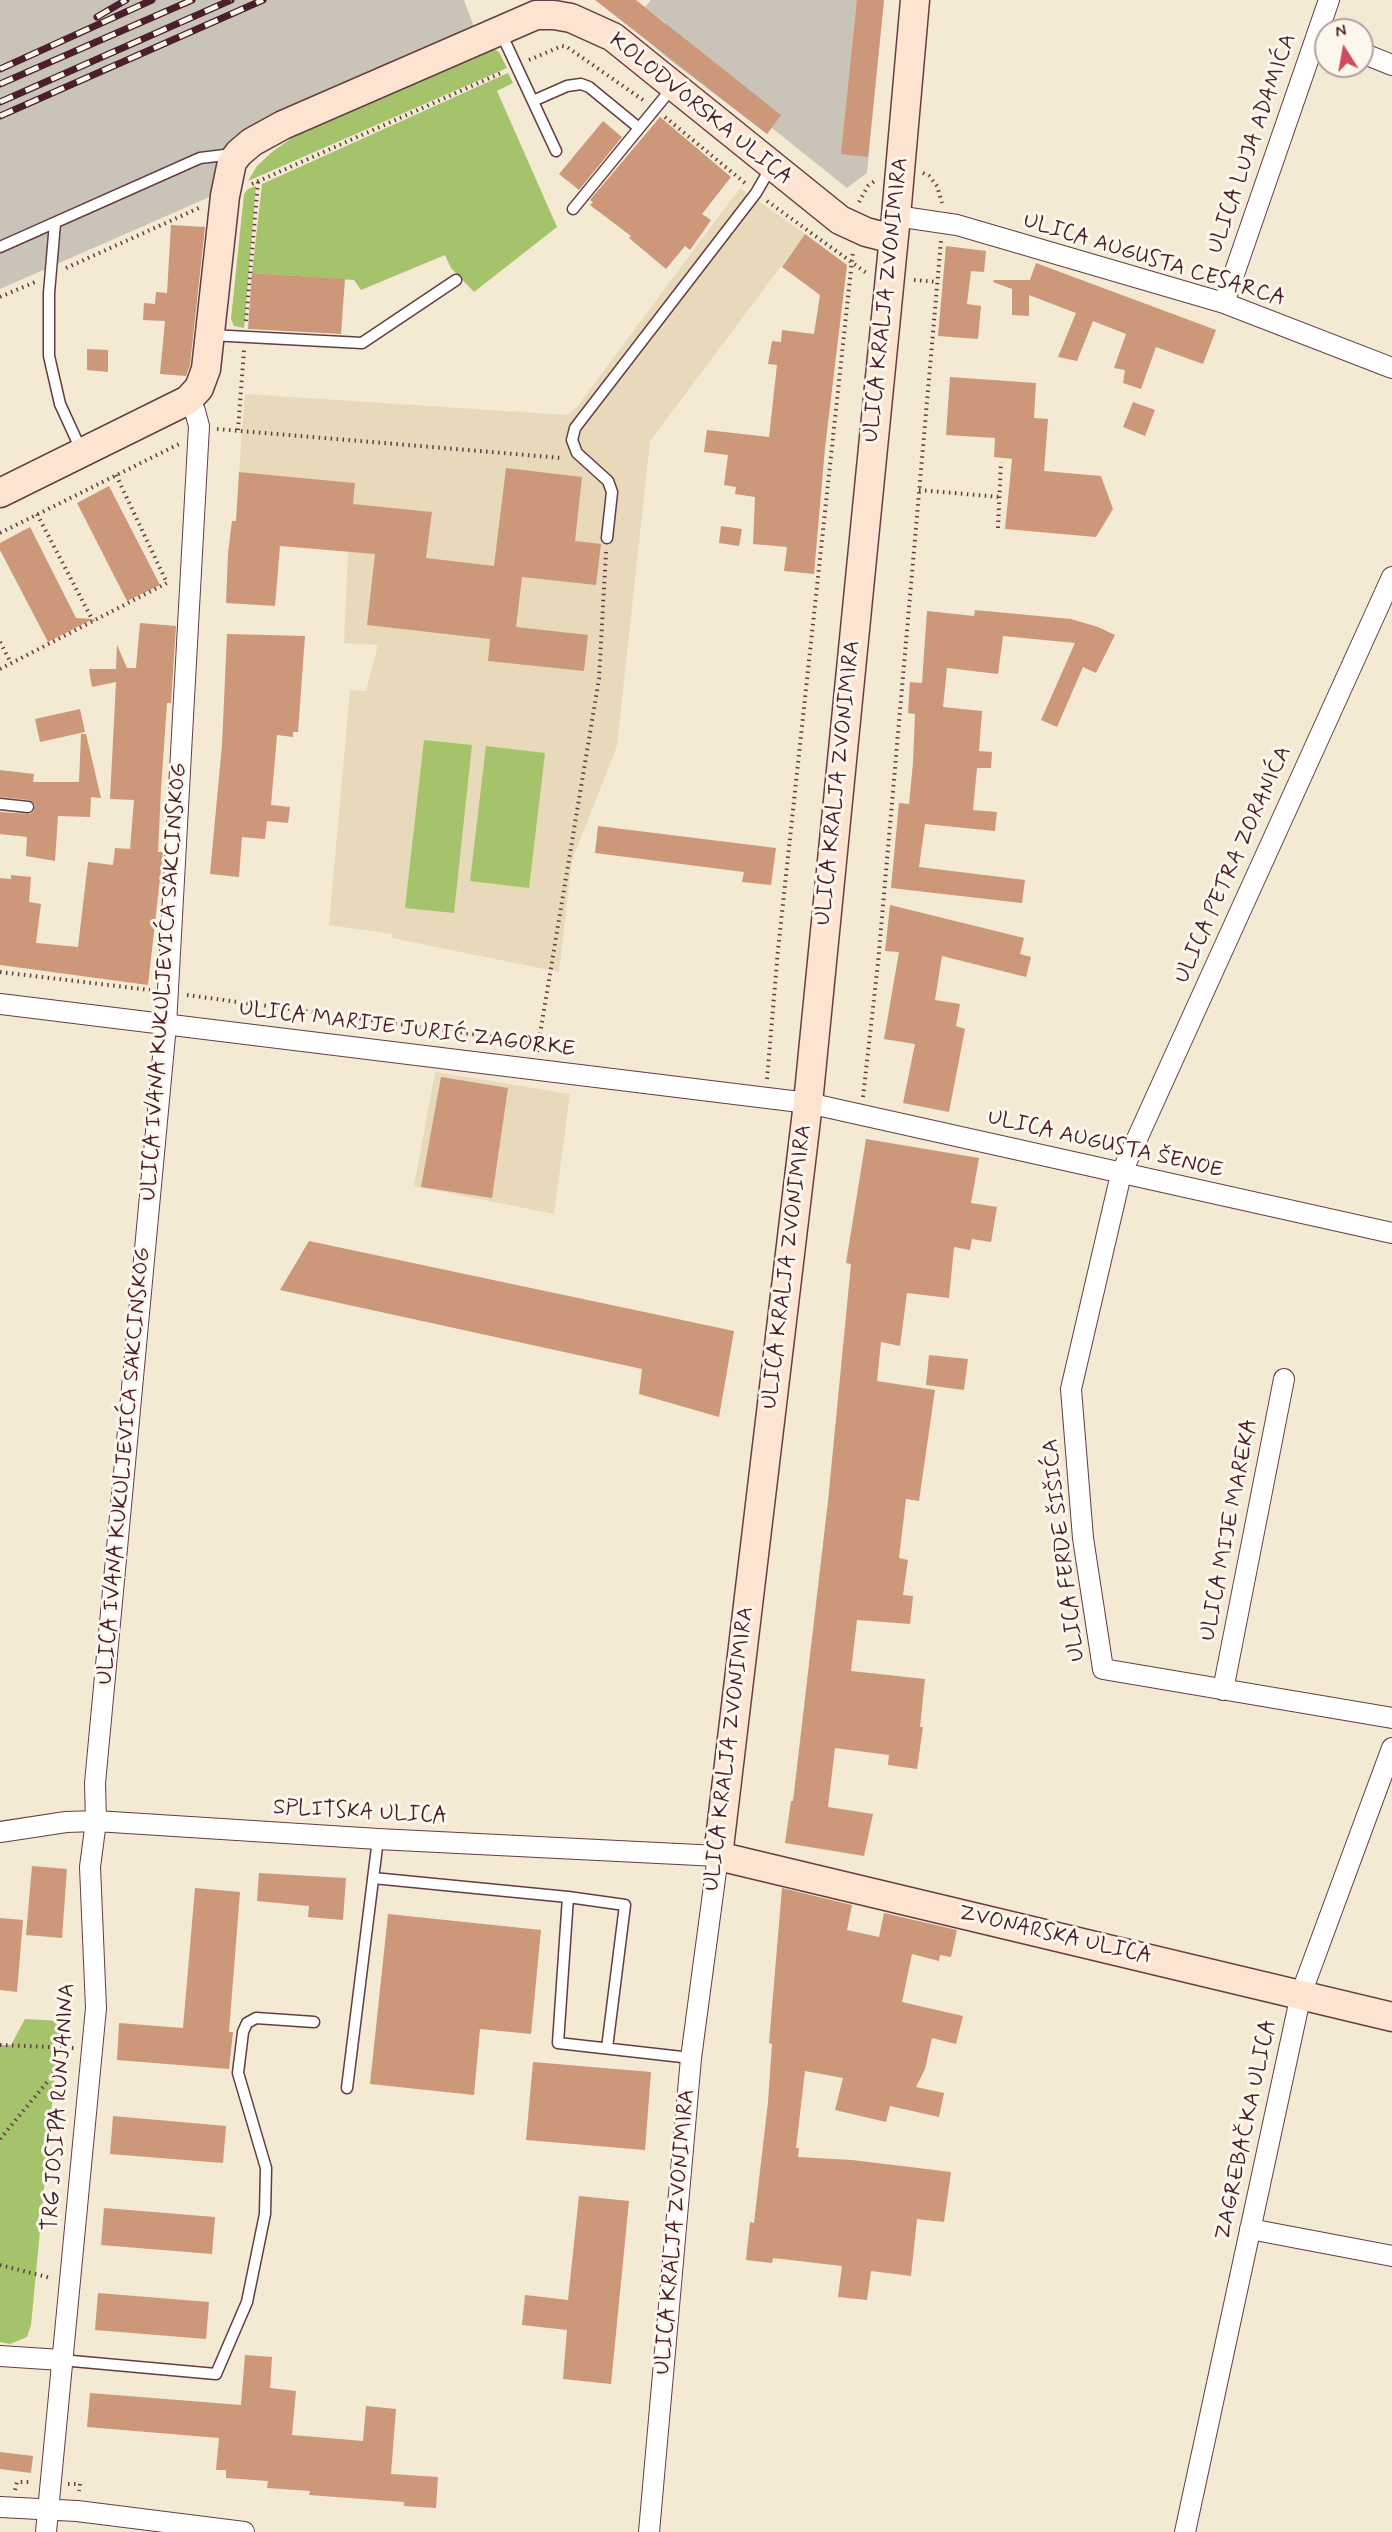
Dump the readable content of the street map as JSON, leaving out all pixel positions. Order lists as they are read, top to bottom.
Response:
{
  "streets": {
    "main road": ["KOLODVORSKA ULICA", "ULICA KRALJA ZVONIMIRA", "ZVONARSKA ULICA"],
    "street": [
      "ULICA LUJA ADAMIĆA",
      "ULICA AUGUSTA CESARCA",
      "ULICA PETRA ZORANIĆA",
      "ULICA IVANA KUKULJEVIĆA SAKCINSKOG",
      "ULICA MARIJE JURIĆ ZAGORKE",
      "ULICA AUGUSTA ŠENOE",
      "ULICA MIJE MAREKA",
      "ULICA FERDE ŠIŠIĆA",
      "SPLITSKA ULICA",
      "TRG JOSIPA RUNJANINA",
      "ZAGREBAČKA ULICA"
    ]
  },
  "crossings": [
    ["KOLODVORSKA ULICA", "ULICA AUGUSTA CESARCA"],
    ["KOLODVORSKA ULICA", "ULICA KRALJA ZVONIMIRA"],
    ["ULICA LUJA ADAMIĆA", "ULICA AUGUSTA CESARCA"],
    ["ULICA AUGUSTA CESARCA", "ULICA KRALJA ZVONIMIRA"],
    ["ULICA KRALJA ZVONIMIRA", "ULICA MARIJE JURIĆ ZAGORKE"],
    ["ULICA KRALJA ZVONIMIRA", "ULICA AUGUSTA ŠENOE"],
    ["ULICA KRALJA ZVONIMIRA", "SPLITSKA ULICA"],
    ["ULICA KRALJA ZVONIMIRA", "ZVONARSKA ULICA"],
    ["ULICA PETRA ZORANIĆA", "ULICA AUGUSTA ŠENOE"],
    ["ULICA PETRA ZORANIĆA", "ULICA FERDE ŠIŠIĆA"],
    ["ULICA IVANA KUKULJEVIĆA SAKCINSKOG", "ULICA MARIJE JURIĆ ZAGORKE"],
    ["ULICA IVANA KUKULJEVIĆA SAKCINSKOG", "SPLITSKA ULICA"],
    ["ULICA IVANA KUKULJEVIĆA SAKCINSKOG", "TRG JOSIPA RUNJANINA"],
    ["ULICA MARIJE JURIĆ ZAGORKE", "ULICA AUGUSTA ŠENOE"],
    ["ULICA AUGUSTA ŠENOE", "ULICA FERDE ŠIŠIĆA"],
    ["ULICA MIJE MAREKA", "ULICA FERDE ŠIŠIĆA"],
    ["SPLITSKA ULICA", "ZVONARSKA ULICA"],
    ["SPLITSKA ULICA", "TRG JOSIPA RUNJANINA"],
    ["ZVONARSKA ULICA", "ZAGREBAČKA ULICA"]
  ],
  "north": "top"
}
